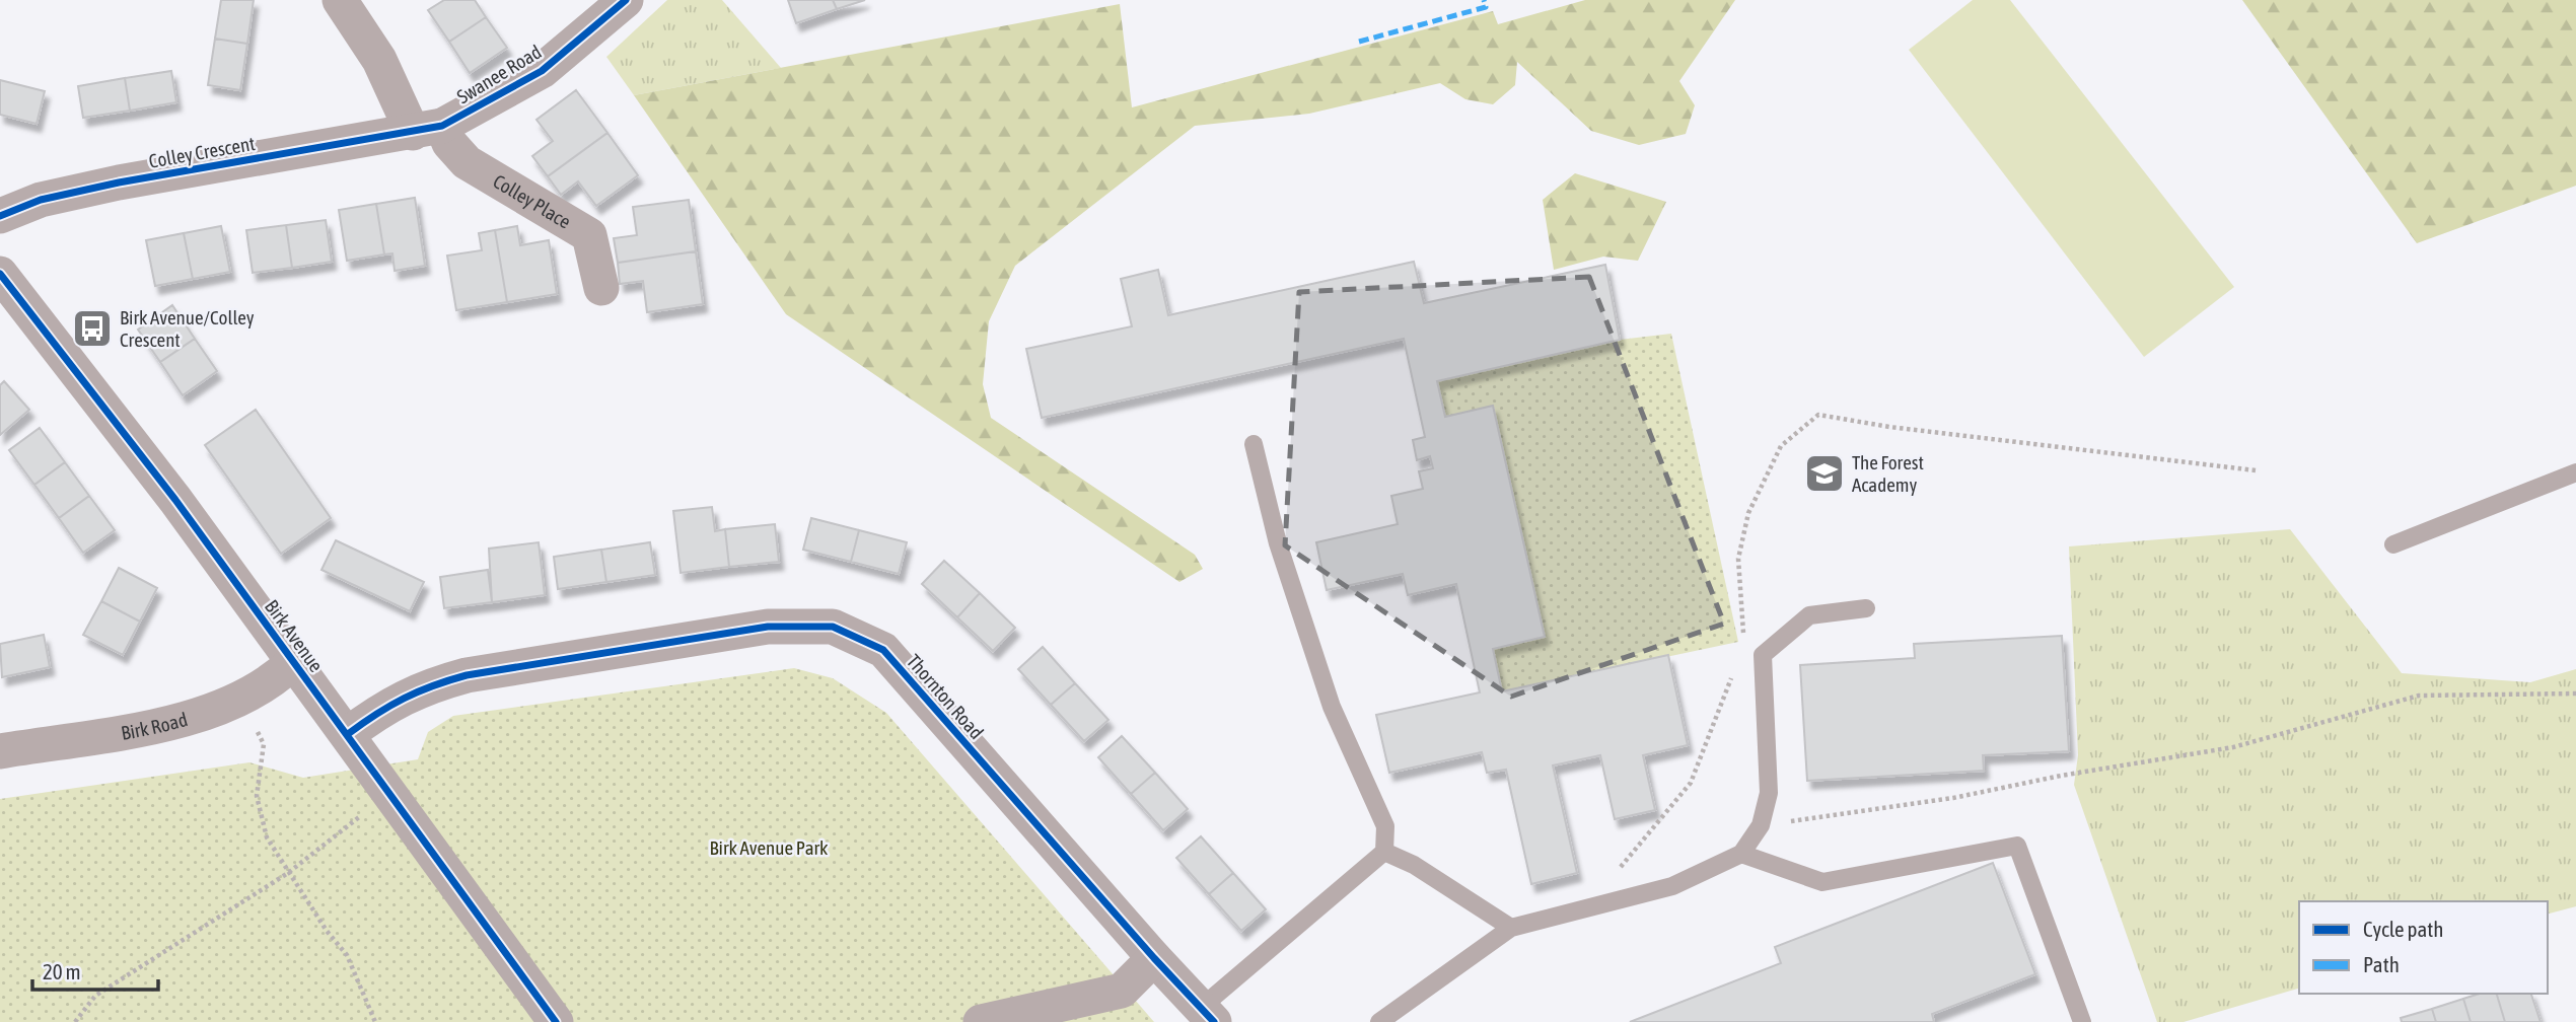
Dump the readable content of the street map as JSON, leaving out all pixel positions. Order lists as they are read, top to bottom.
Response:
{
  "streets": {
    "street": [
      "Swanee Road",
      "Colley Crescent",
      "Colley Place",
      "Birk Avenue",
      "Thornton Road",
      "Birk Road"
    ]
  },
  "crossings": [
    ["Swanee Road", "Colley Crescent"],
    ["Swanee Road", "Colley Place"],
    ["Colley Crescent", "Colley Place"],
    ["Birk Avenue", "Thornton Road"],
    ["Birk Avenue", "Birk Road"]
  ],
  "parks": ["Birk Avenue Park"],
  "places": {
    "bus stop": ["Birk Avenue/Colley Crescent"],
    "school or university": ["The Forest Academy"]
  },
  "legend": ["Cycle path", "Path"],
  "scale_bar": "20 m"
}
